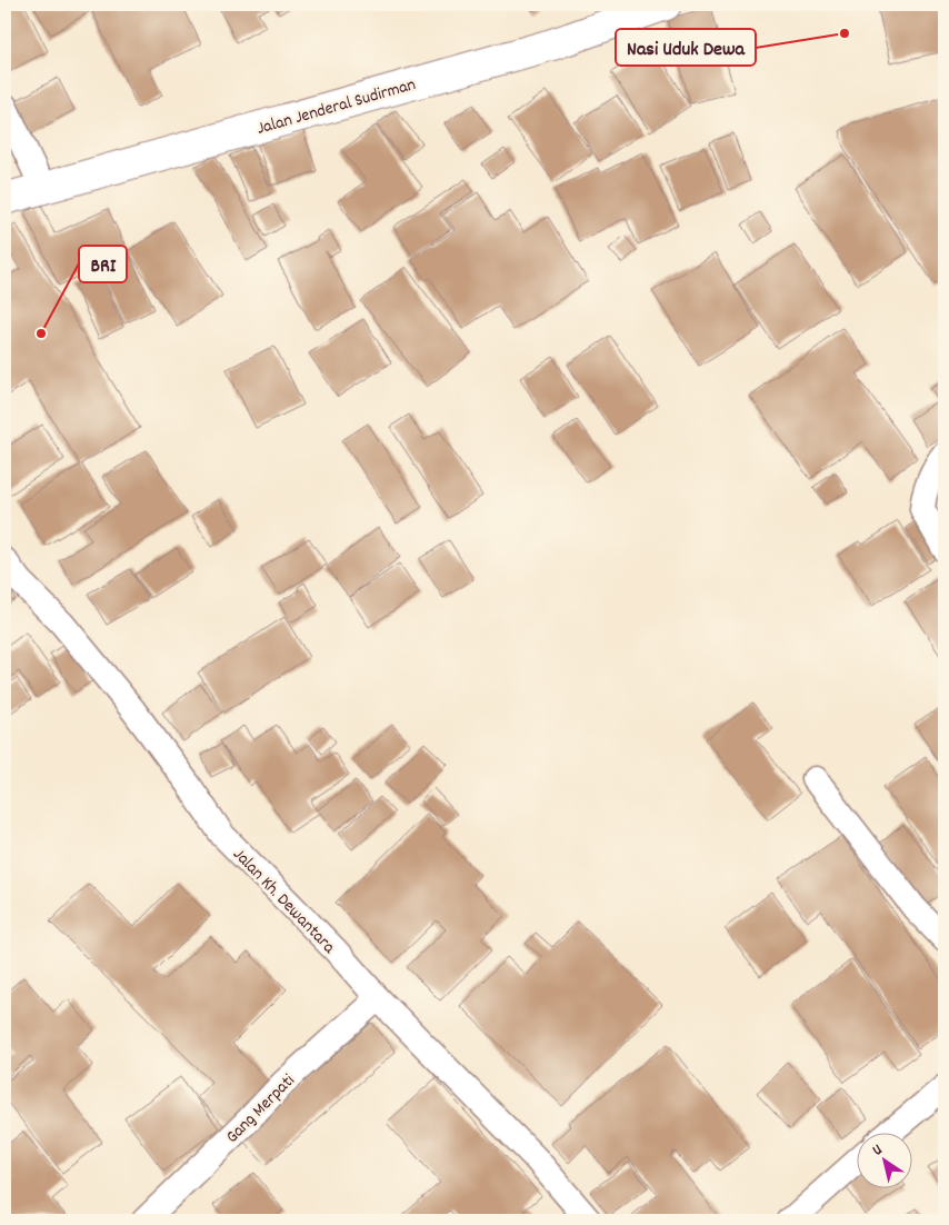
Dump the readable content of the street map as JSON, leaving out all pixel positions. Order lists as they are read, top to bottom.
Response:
{
  "streets": {
    "highway": ["Jalan Jenderal Sudirman"],
    "street": ["Jalan Kh. Dewantara", "Gang Merpati"]
  },
  "crossings": [
    ["Jalan Kh. Dewantara", "Gang Merpati"]
  ],
  "places": ["Nasi Uduk Dewa", "BRI"],
  "north": "top left"
}
